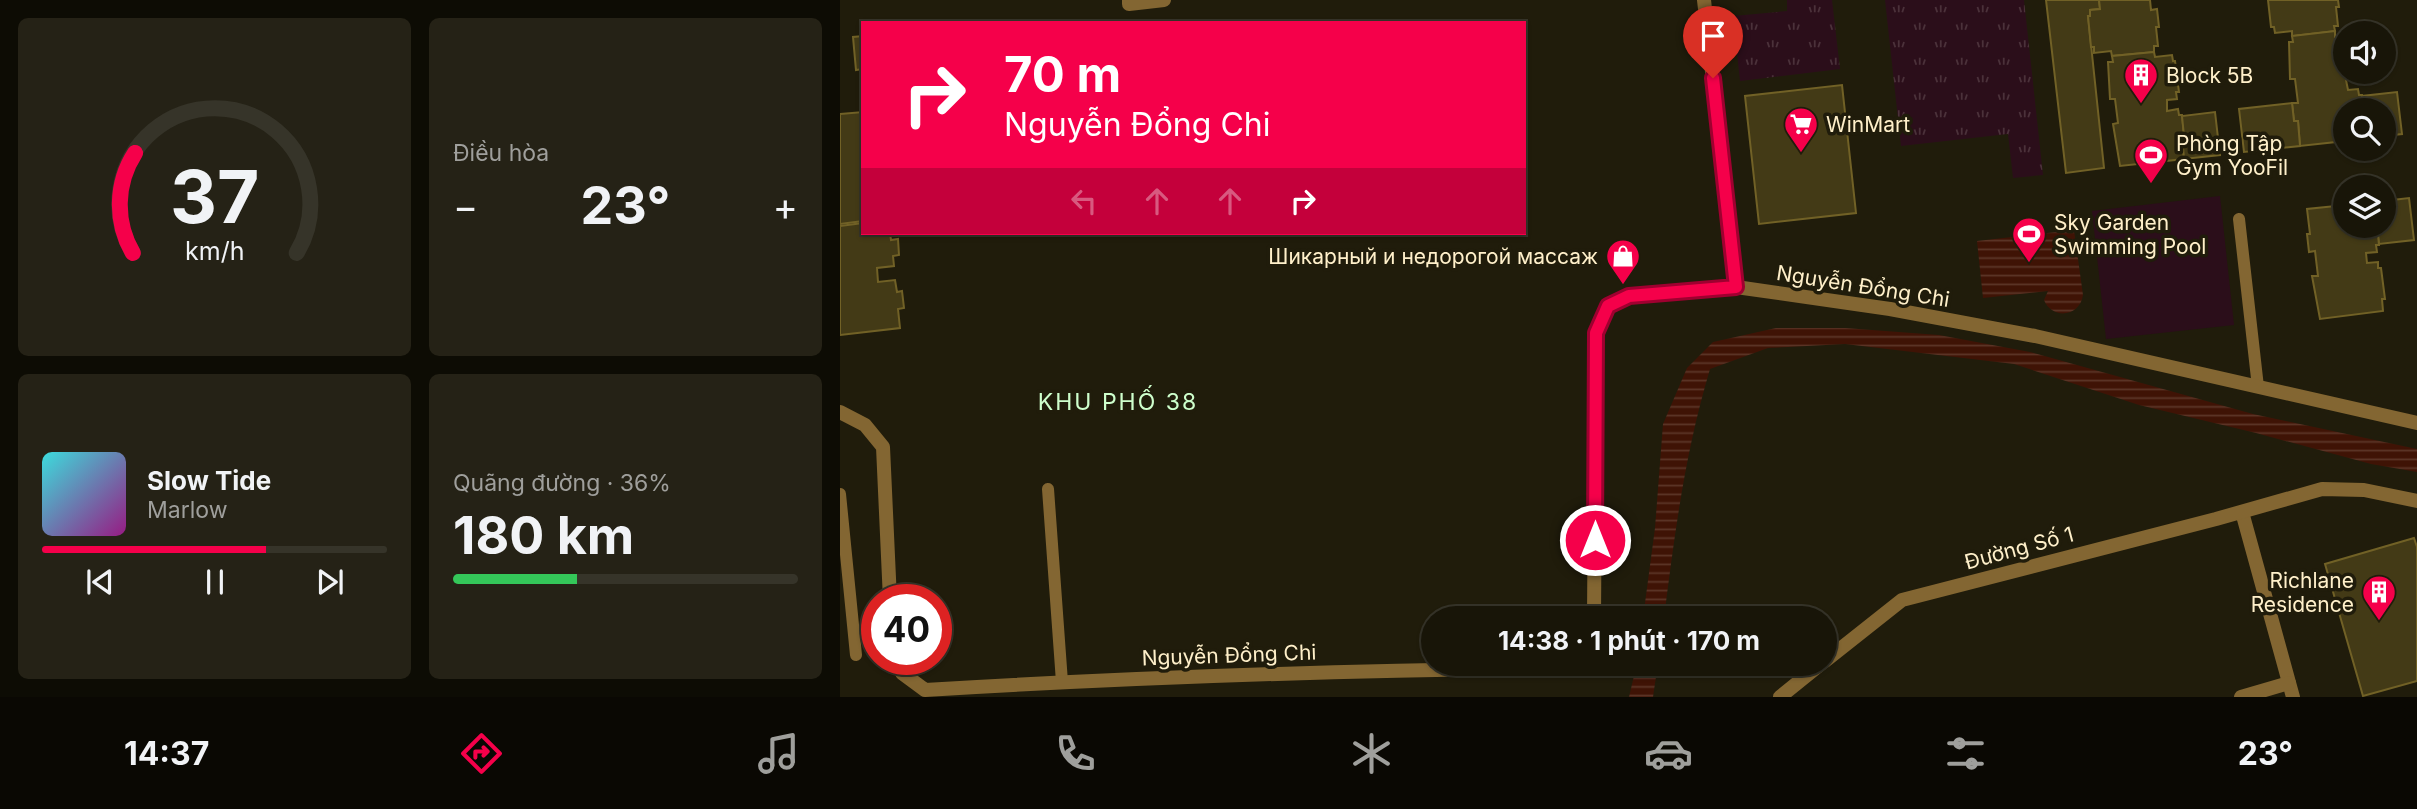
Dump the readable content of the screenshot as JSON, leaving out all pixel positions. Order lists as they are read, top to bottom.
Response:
{
  "streets": {
    "street": ["Nguyễn Đổng Chi", "Đường Số 1"]
  },
  "districts": ["KHU PHỐ 38"],
  "places": {
    "building": ["Block 5B", "Richlane Residence"],
    "supermarket": ["WinMart"],
    "sports": ["Phòng Tập Gym YooFil", "Sky Garden Swimming Pool"],
    "shop": ["Шикарный и недорогой массаж"]
  },
  "page": {
    "tile": [
      "Điều hòa",
      ["Quãng đường · 36%", "180 km"]
    ],
    "turn": ["70 m", "Nguyễn Đổng Chi"],
    "heat": ["−", "23°", "+"],
    "song": ["Slow Tide", "Marlow"],
    "limit": "40",
    "trip": "14:38 · 1 phút · 170 m",
    "tabs": ["14:37", "23°"],
    "gauge": ["37", "km/h"]
  }
}
